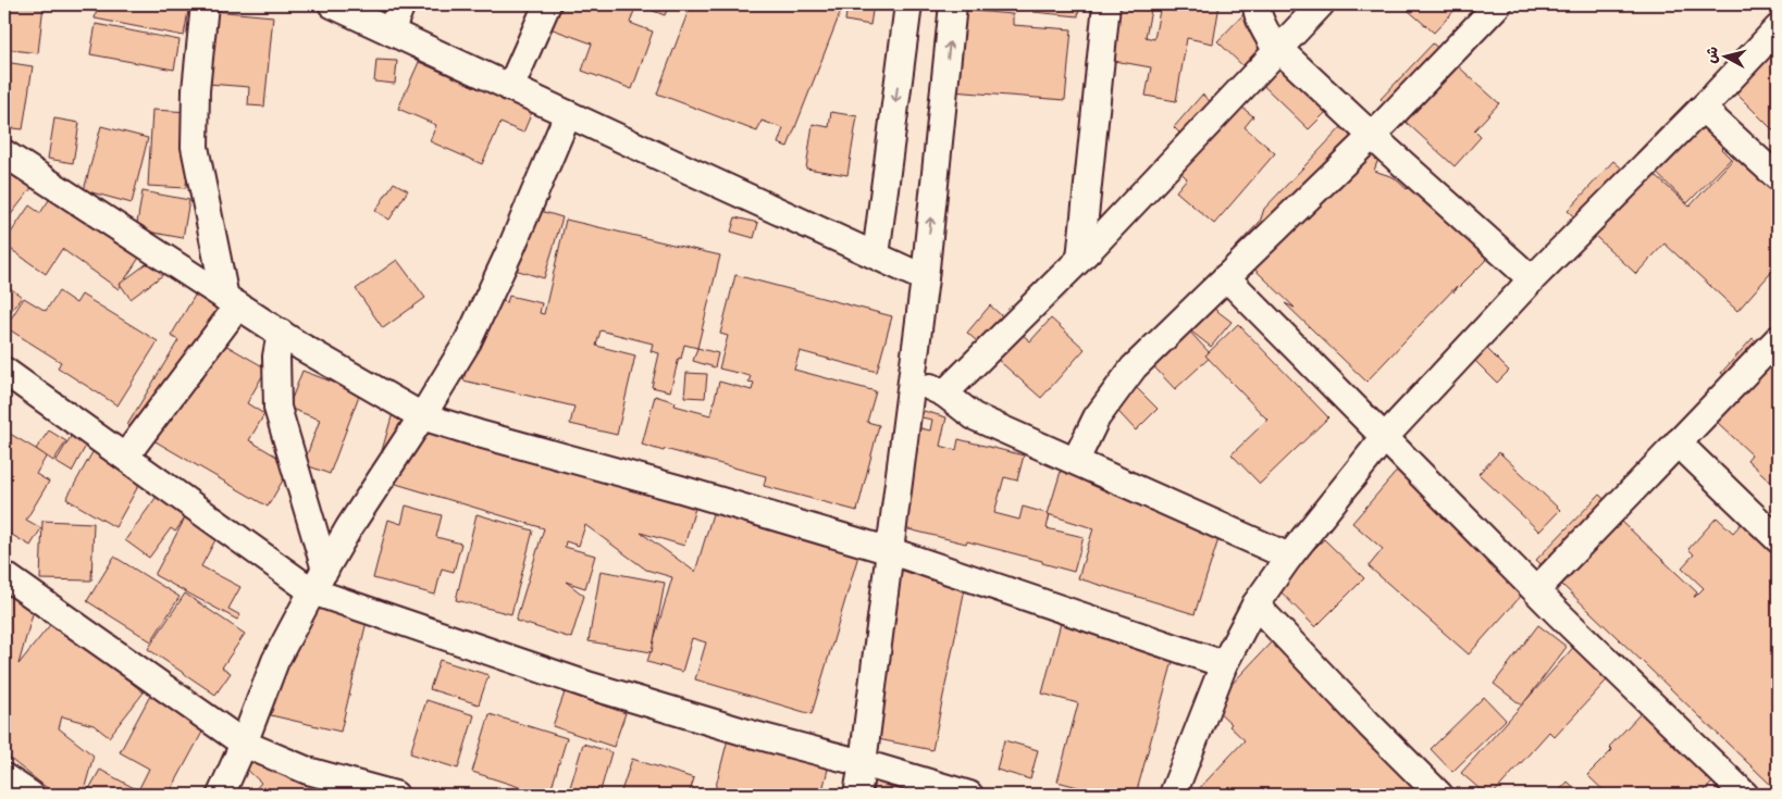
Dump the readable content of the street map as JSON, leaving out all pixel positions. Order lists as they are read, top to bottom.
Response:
{
  "north": "left"
}
